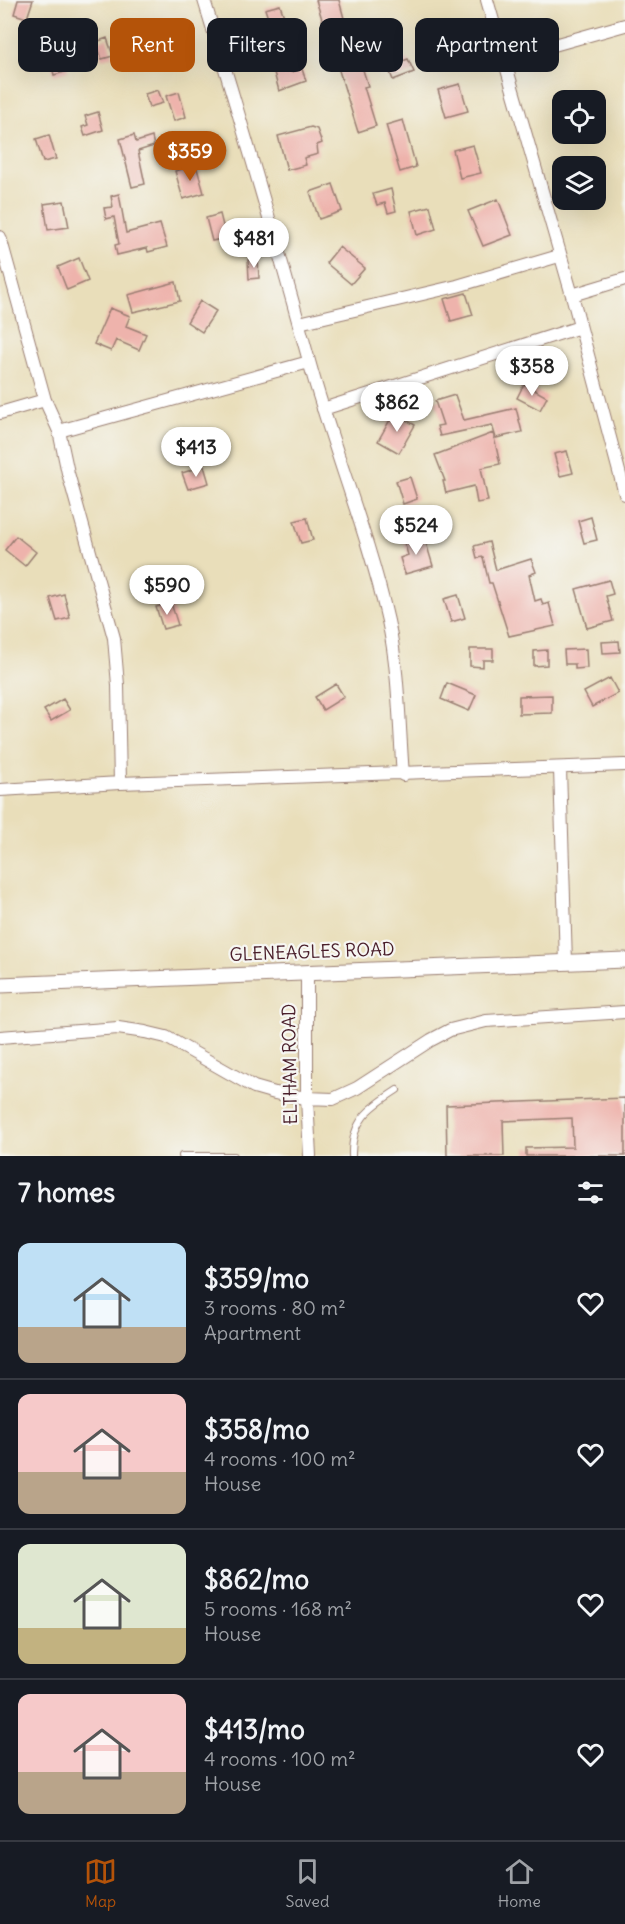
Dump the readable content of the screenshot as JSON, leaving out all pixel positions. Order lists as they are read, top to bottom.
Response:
{
  "streets": {
    "street": ["GLENEAGLES ROAD", "ELTHAM ROAD"]
  },
  "crossings": [
    ["GLENEAGLES ROAD", "ELTHAM ROAD"]
  ],
  "page": {
    "chip": [
      "Buy",
      "Rent",
      "Filters",
      "New",
      "Apartment"
    ],
    "price": [
      "$359",
      "$481",
      "$358",
      "$862",
      "$413",
      "$524",
      "$590"
    ],
    "heading": "7 homes",
    "list": [
      {
        "name": "$359/mo",
        "note": "3 rooms · 80 m² · Apartment"
      },
      {
        "name": "$358/mo",
        "note": "4 rooms · 100 m² · House"
      },
      {
        "name": "$862/mo",
        "note": "5 rooms · 168 m² · House"
      },
      {
        "name": "$413/mo",
        "note": "4 rooms · 100 m² · House"
      }
    ],
    "tabs": ["Map", "Saved", "Home"]
  }
}
